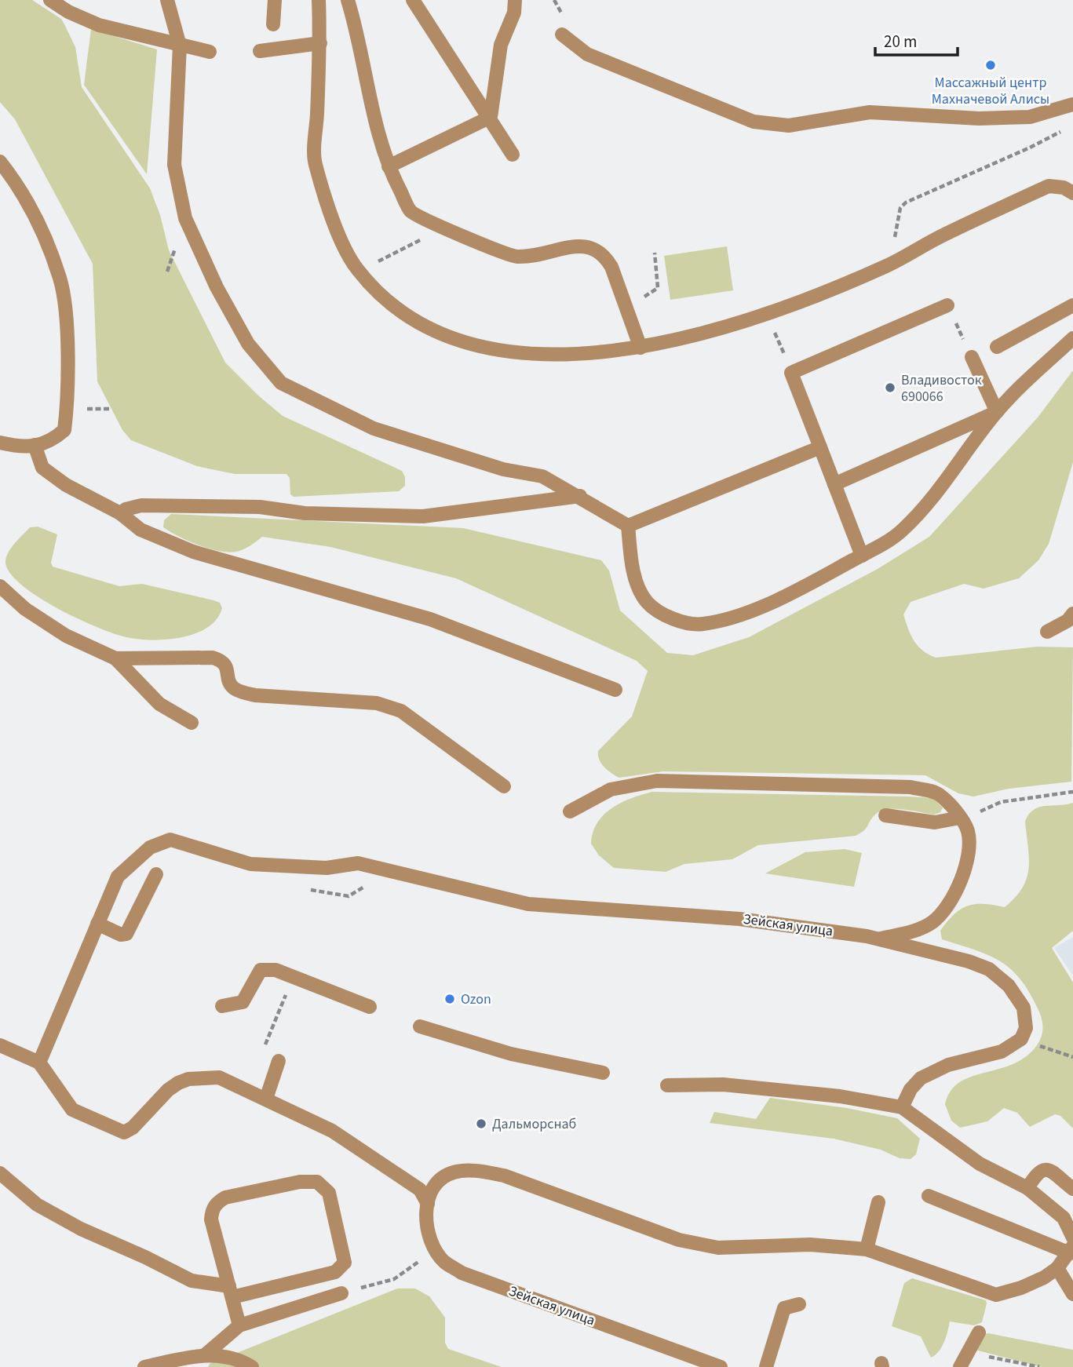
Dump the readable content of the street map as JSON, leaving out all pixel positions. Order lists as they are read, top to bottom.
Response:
{
  "streets": {
    "lane": ["Зейская улица"]
  },
  "places": [
    "Массажный центр Махначевой Алисы",
    "Владивосток 690066",
    "Ozon",
    "Дальморснаб"
  ],
  "scale_bar": "20 m"
}
